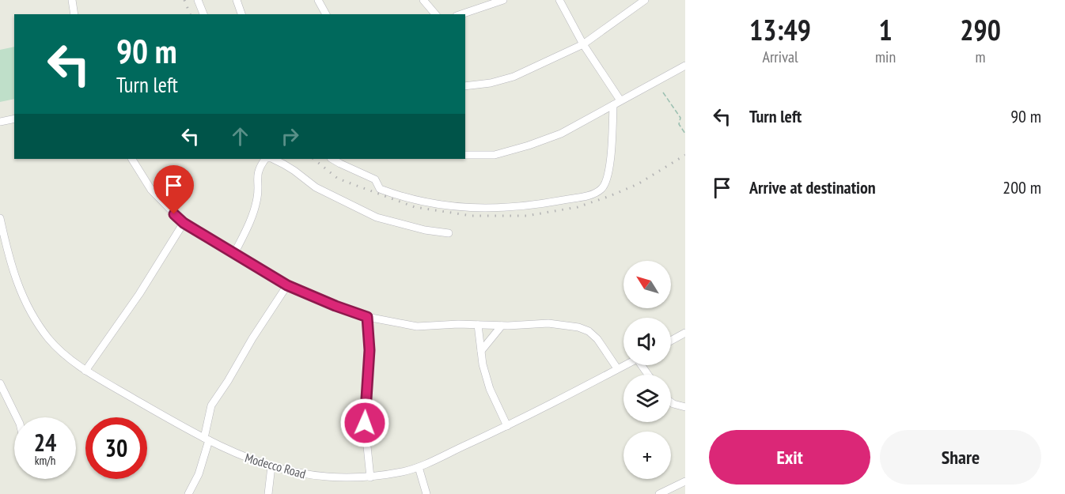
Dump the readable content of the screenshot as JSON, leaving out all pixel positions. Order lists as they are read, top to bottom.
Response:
{
  "streets": {
    "street": ["Modecco Road"]
  },
  "north": "top left",
  "page": {
    "eta": [
      "13:49",
      "Arrival",
      "1",
      "min",
      "290",
      "m"
    ],
    "turn": ["90 m", "Turn left"],
    "list": [
      {
        "name": "Turn left",
        "value": "90 m"
      },
      {
        "name": "Arrive at destination",
        "value": "200 m"
      }
    ],
    "map_buttons": "+",
    "speed": "24 km/h",
    "limit": "30",
    "buttons": ["Exit", "Share"]
  }
}
